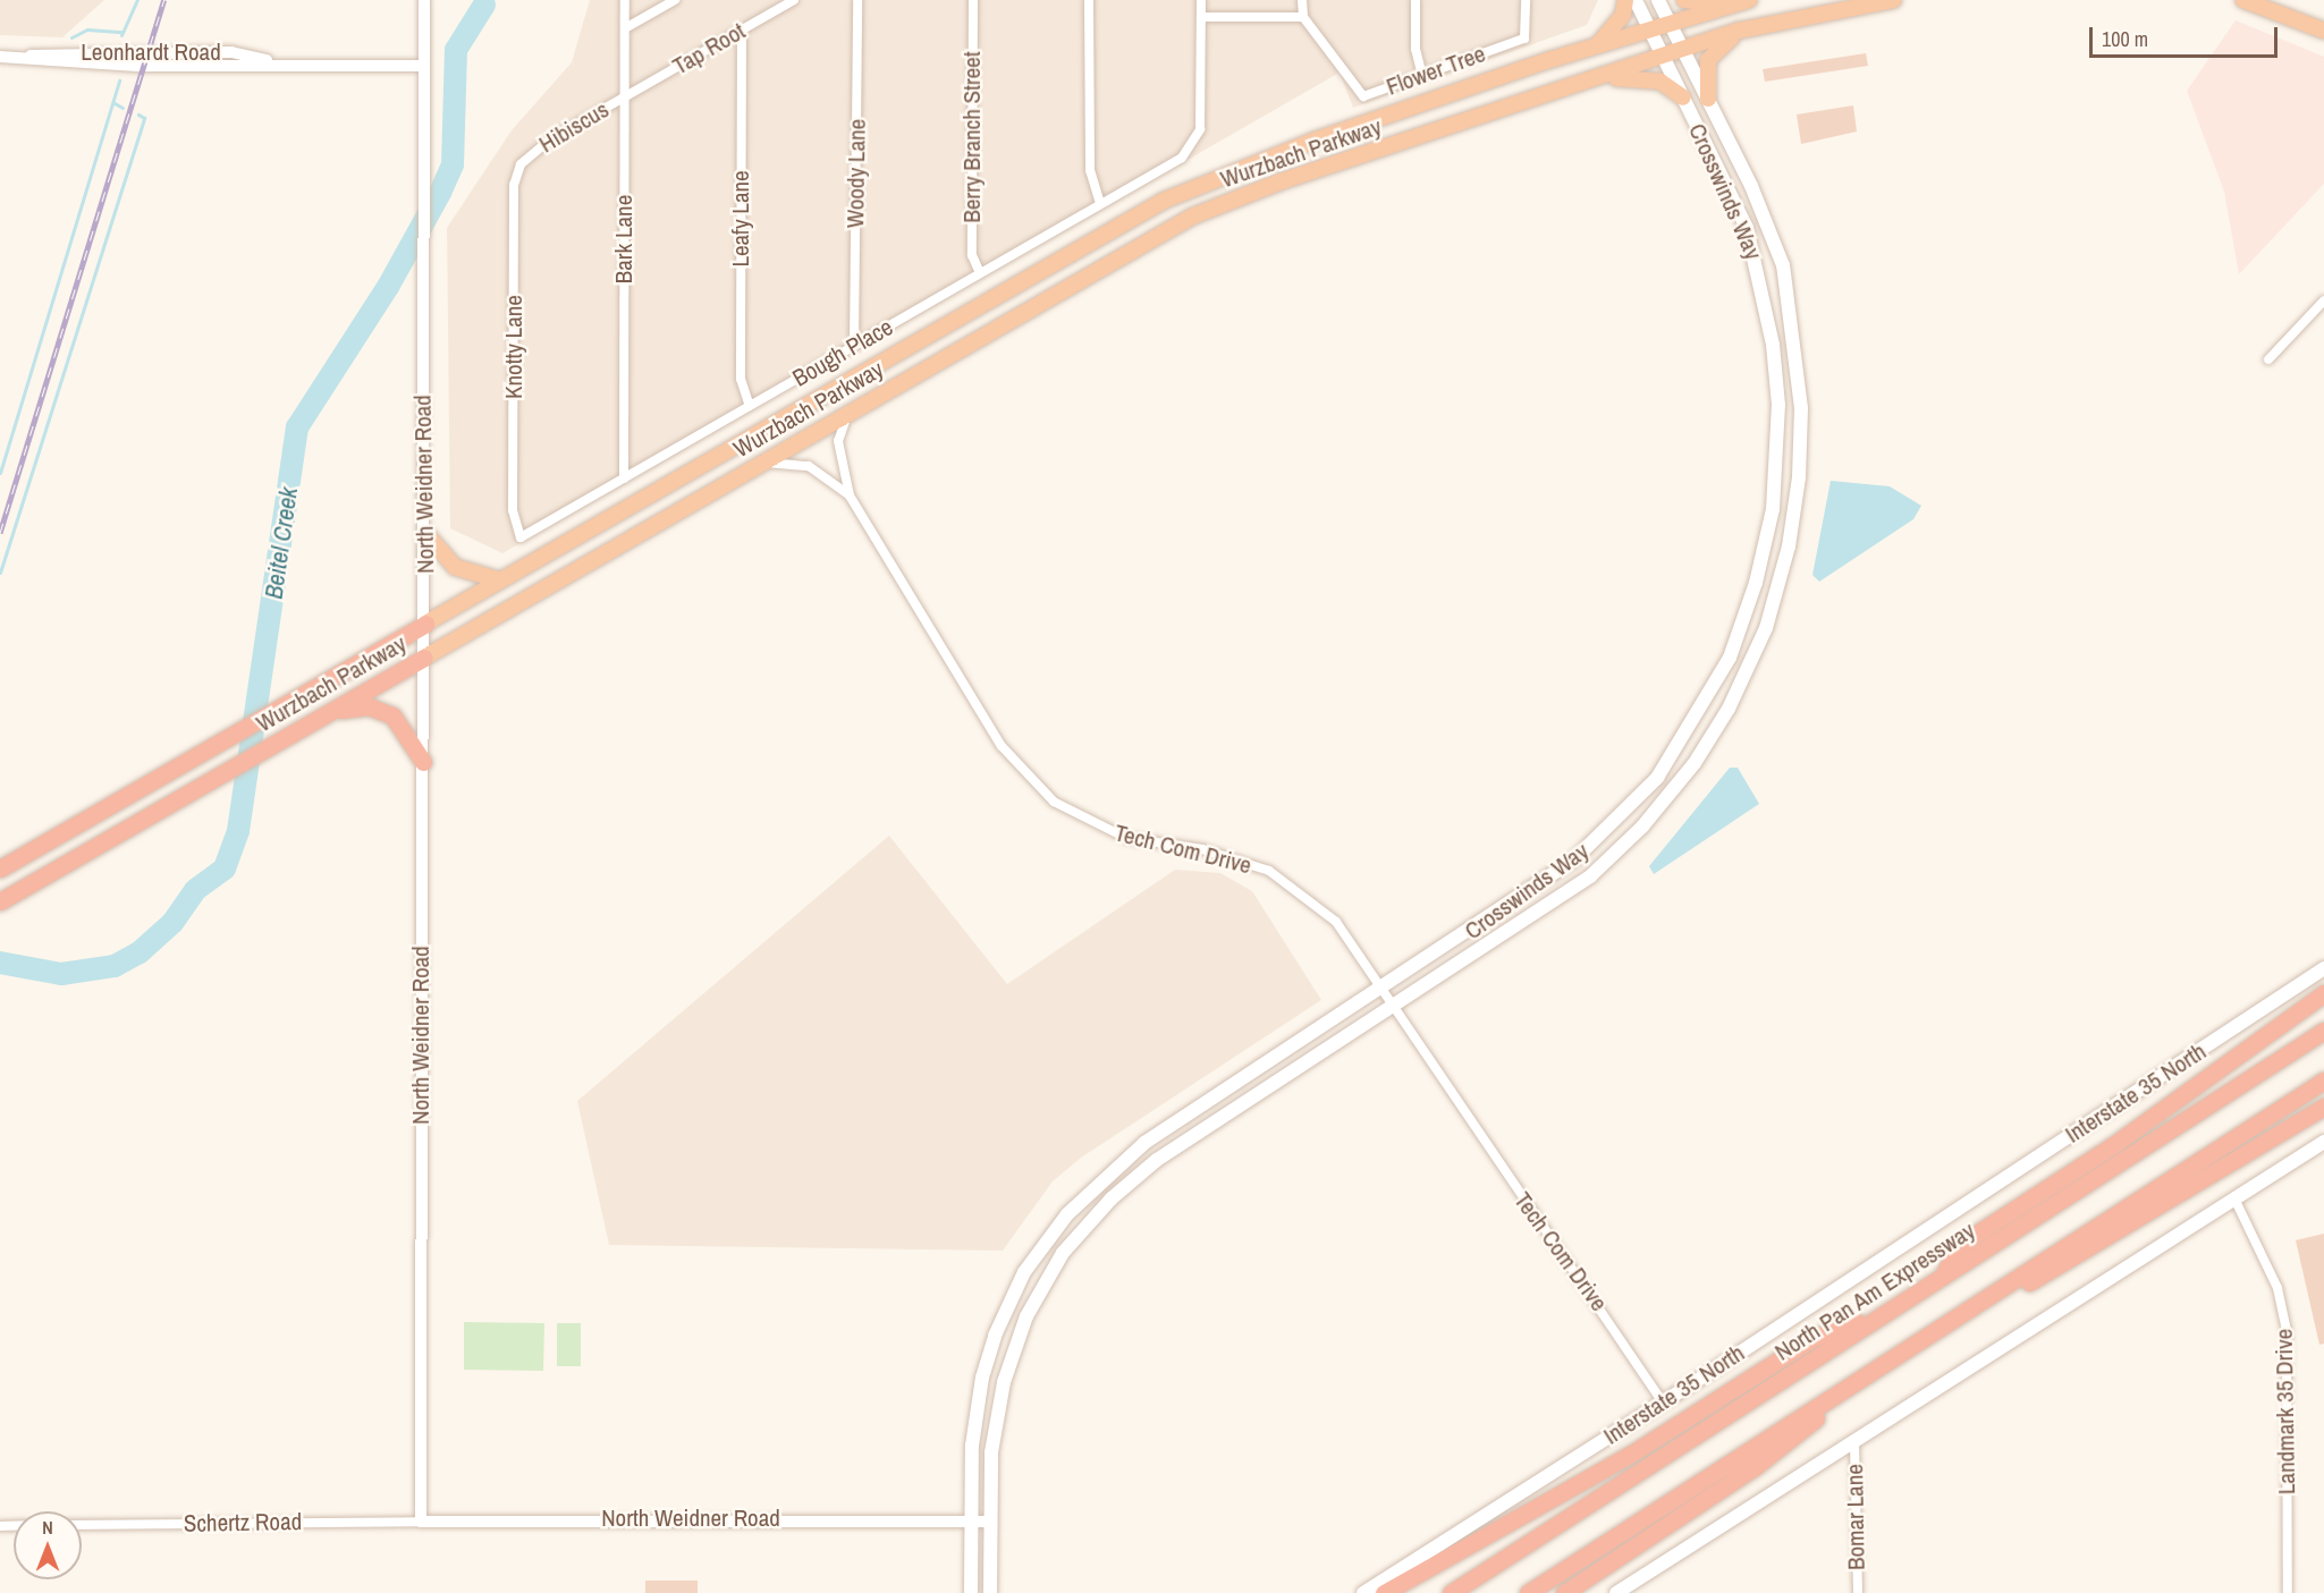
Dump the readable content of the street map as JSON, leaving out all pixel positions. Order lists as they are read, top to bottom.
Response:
{
  "streets": {
    "highway": ["Wurzbach Parkway", "North Pan Am Expressway"],
    "main road": ["Crosswinds Way", "Interstate 35 North"],
    "street": [
      "Tap Root",
      "Leonhardt Road",
      "Flower Tree",
      "Hibiscus",
      "Berry Branch Street",
      "Woody Lane",
      "Leafy Lane",
      "Bark Lane",
      "Knotty Lane",
      "Bough Place",
      "North Weidner Road",
      "Tech Com Drive",
      "Landmark 35 Drive",
      "Bomar Lane",
      "Schertz Road"
    ]
  },
  "crossings": [
    ["Tap Root", "Hibiscus"],
    ["Tap Root", "Leafy Lane"],
    ["Tap Root", "Bark Lane"],
    ["Leonhardt Road", "North Weidner Road"],
    ["Hibiscus", "Bark Lane"],
    ["Hibiscus", "Knotty Lane"],
    ["Berry Branch Street", "Bough Place"],
    ["Wurzbach Parkway", "Crosswinds Way"],
    ["Wurzbach Parkway", "North Weidner Road"],
    ["Wurzbach Parkway", "Tech Com Drive"],
    ["Woody Lane", "Bough Place"],
    ["Crosswinds Way", "North Weidner Road"],
    ["Crosswinds Way", "Tech Com Drive"],
    ["Leafy Lane", "Bough Place"],
    ["Bark Lane", "Bough Place"],
    ["Knotty Lane", "Bough Place"],
    ["North Weidner Road", "Schertz Road"],
    ["Tech Com Drive", "Interstate 35 North"]
  ],
  "water": ["Beitel Creek"],
  "scale_bar": "100 m",
  "north": "top"
}
